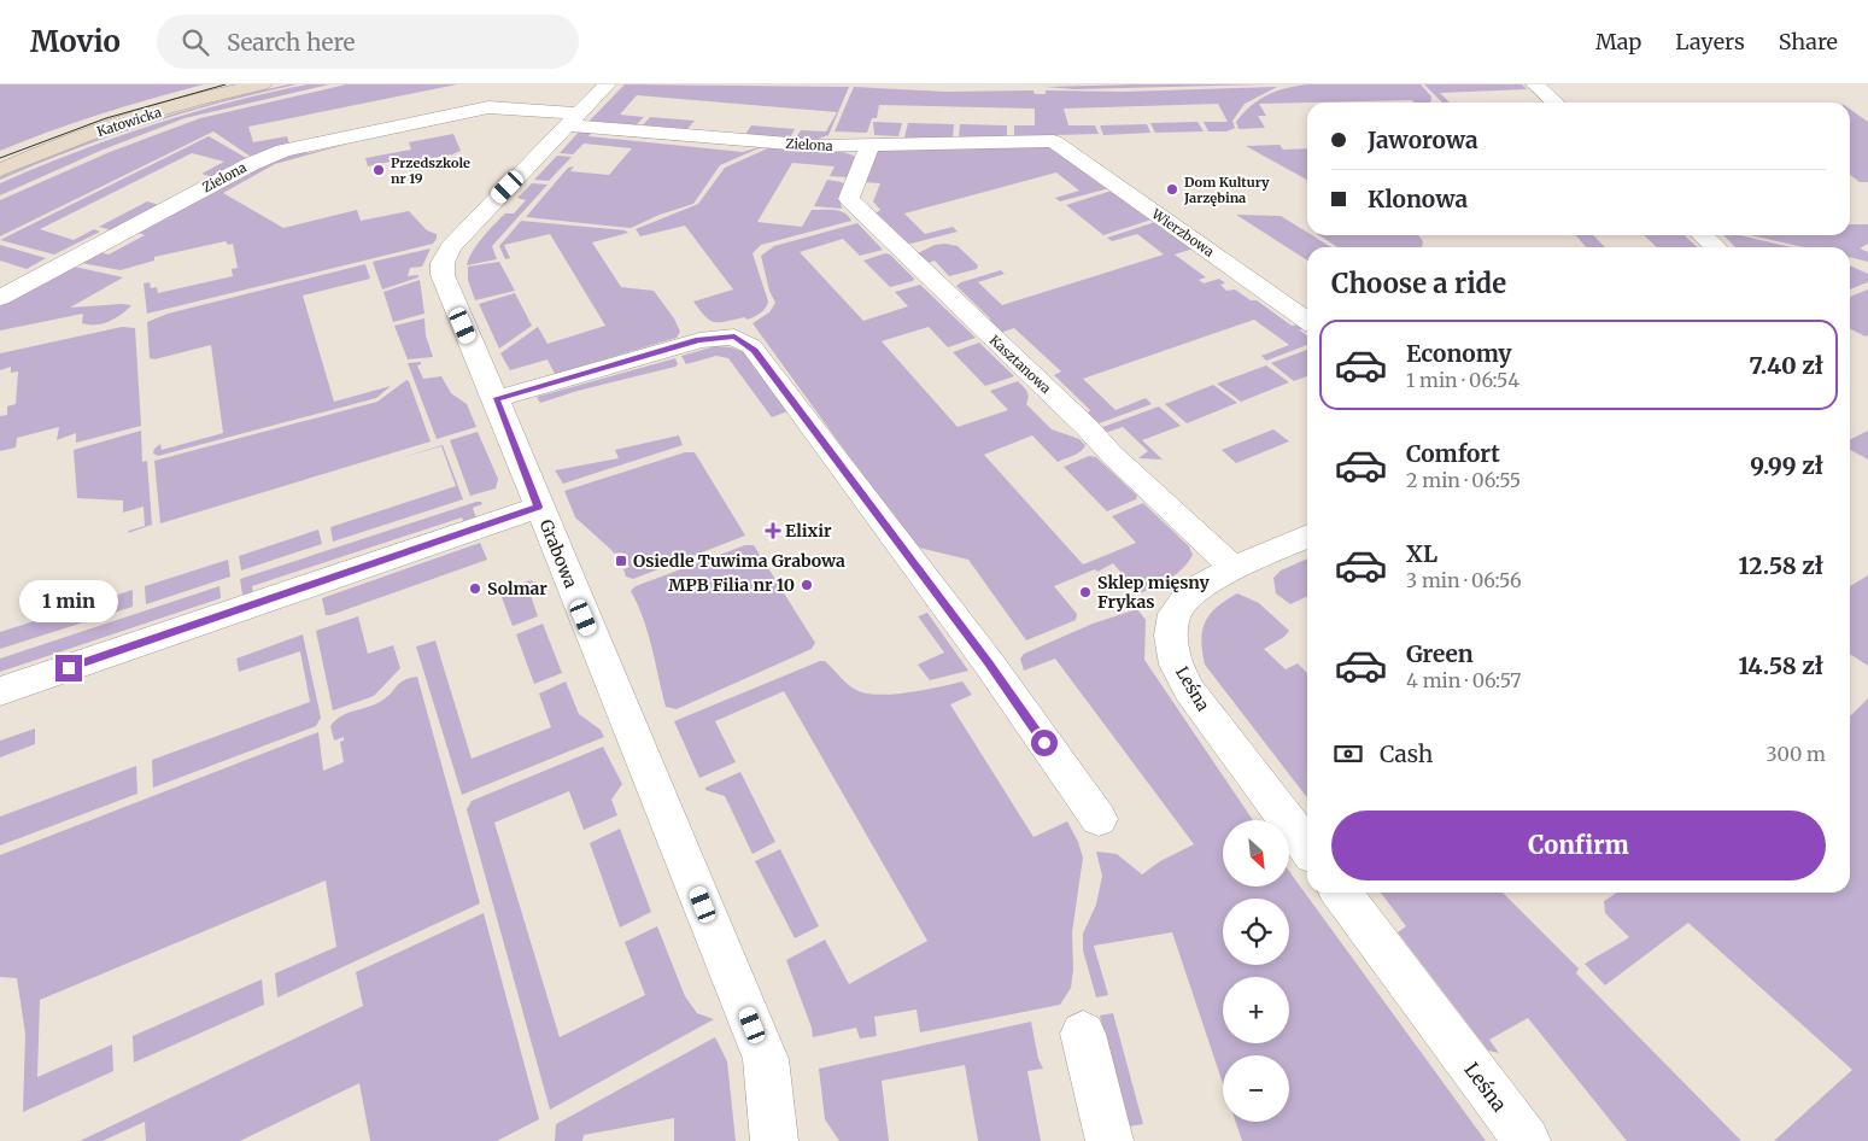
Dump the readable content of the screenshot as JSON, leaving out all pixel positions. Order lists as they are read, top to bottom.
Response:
{
  "streets": {
    "main road": ["Katowicka"],
    "street": [
      "Zielona",
      "Wierzbowa",
      "Kasztanowa",
      "Grabowa",
      "Leśna"
    ]
  },
  "crossings": [
    ["Zielona", "Wierzbowa"],
    ["Zielona", "Kasztanowa"],
    ["Zielona", "Grabowa"],
    ["Kasztanowa", "Leśna"]
  ],
  "places": {
    "other": [
      "Przedszkole nr 19",
      "Dom Kultury Jarzębina",
      "MPB Filia nr 10",
      "Solmar",
      "Sklep mięsny Frykas"
    ],
    "health": ["Elixir"],
    "transit": ["Osiedle Tuwima Grabowa"]
  },
  "north": "bottom right",
  "page": {
    "header": "Movio",
    "search": "Search here",
    "nav": ["Map", "Layers", "Share"],
    "banner": ["Jaworowa", "Klonowa"],
    "heading": "Choose a ride",
    "list": [
      {
        "name": "Economy",
        "note": "1 min · 06:54",
        "value": "7.40 zł"
      },
      {
        "name": "Comfort",
        "note": "2 min · 06:55",
        "value": "9.99 zł"
      },
      {
        "name": "XL",
        "note": "3 min · 06:56",
        "value": "12.58 zł"
      },
      {
        "name": "Green",
        "note": "4 min · 06:57",
        "value": "14.58 zł"
      }
    ],
    "bubble": "1 min",
    "pay": ["Cash", "300 m"],
    "buttons": "Confirm",
    "map_buttons": ["+", "−"]
  }
}
